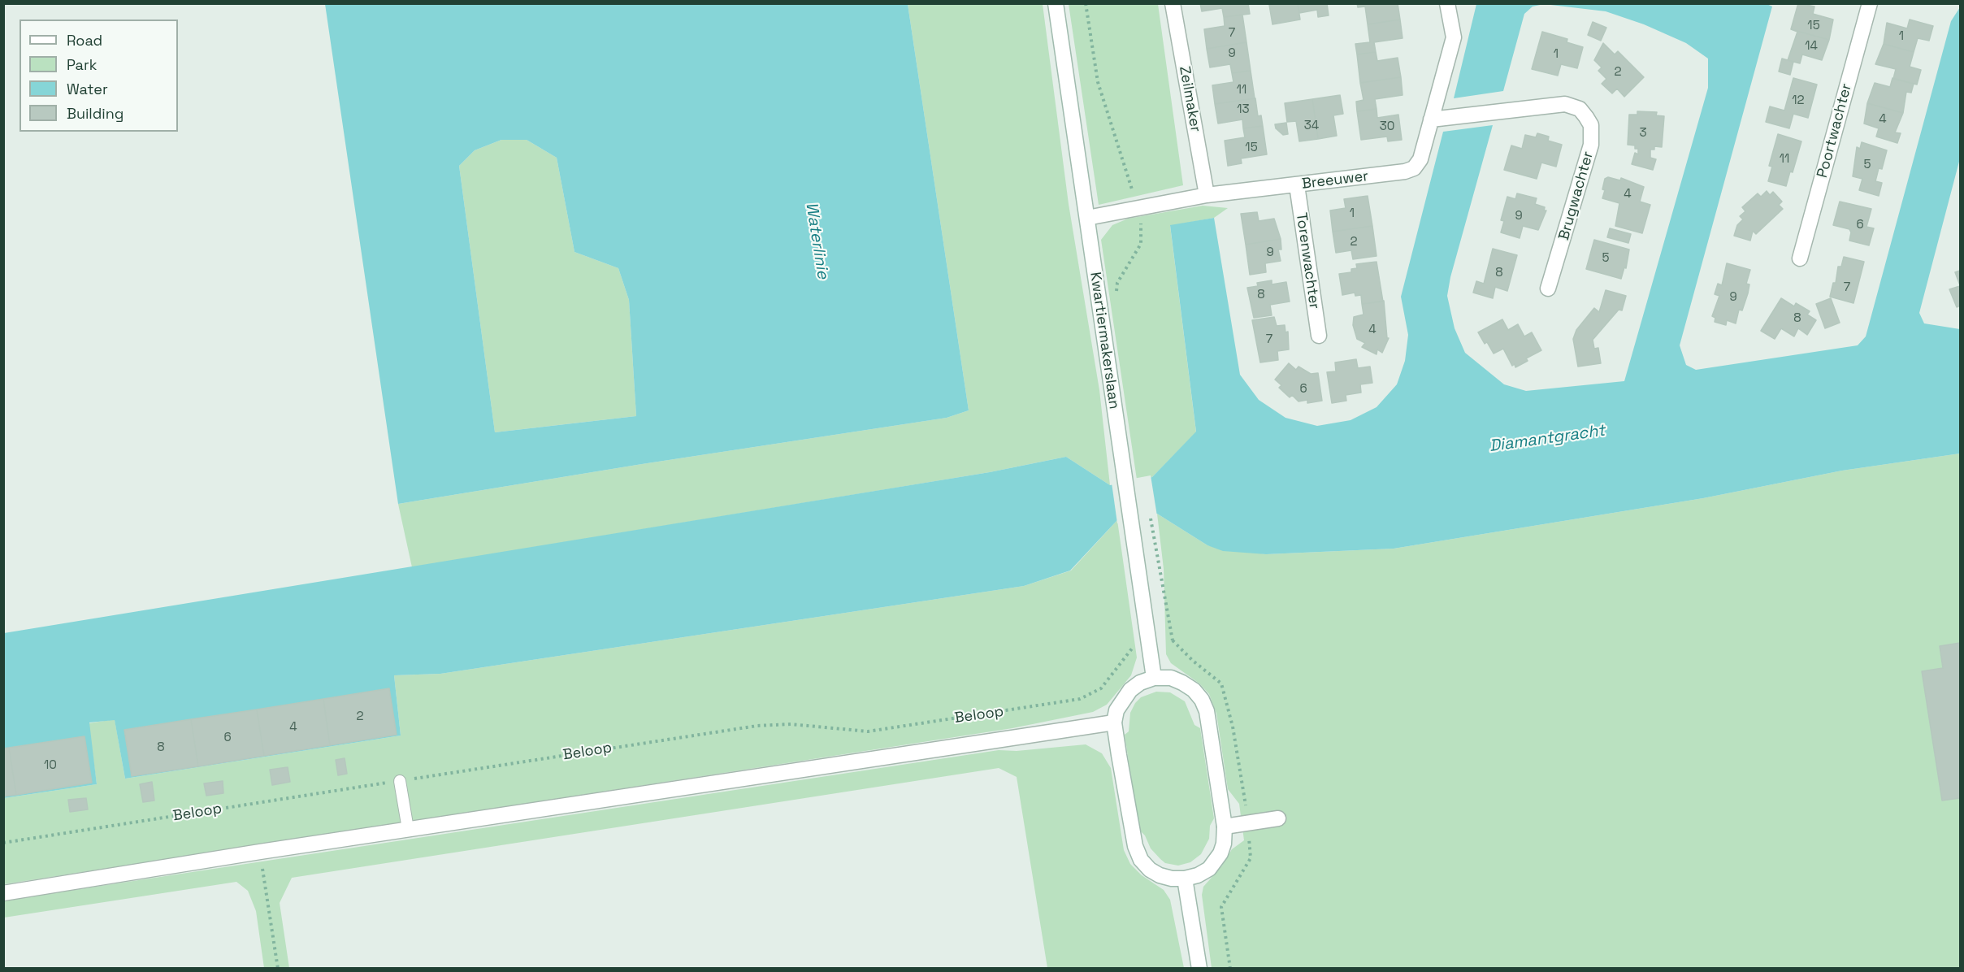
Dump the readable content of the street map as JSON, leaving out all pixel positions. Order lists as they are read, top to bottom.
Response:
{
  "streets": {
    "street": [
      "Zeilmaker",
      "Poortwachter",
      "Breeuwer",
      "Brugwachter",
      "Torenwachter",
      "Kwartiermakerslaan",
      "Beloop"
    ]
  },
  "crossings": [
    ["Zeilmaker", "Breeuwer"],
    ["Breeuwer", "Brugwachter"],
    ["Breeuwer", "Torenwachter"],
    ["Breeuwer", "Kwartiermakerslaan"],
    ["Kwartiermakerslaan", "Beloop"]
  ],
  "water": ["Waterlinie", "Diamantgracht"],
  "house_numbers": [
    "15",
    "7",
    "1",
    "14",
    "9",
    "1",
    "2",
    "11",
    "12",
    "13",
    "4",
    "34",
    "30",
    "3",
    "15",
    "11",
    "5",
    "4",
    "1",
    "9",
    "6",
    "2",
    "9",
    "5",
    "8",
    "7",
    "8",
    "9",
    "8",
    "4",
    "7",
    "6",
    "2",
    "4",
    "6",
    "8",
    "10"
  ],
  "legend": [
    "Road",
    "Park",
    "Water",
    "Building"
  ]
}
